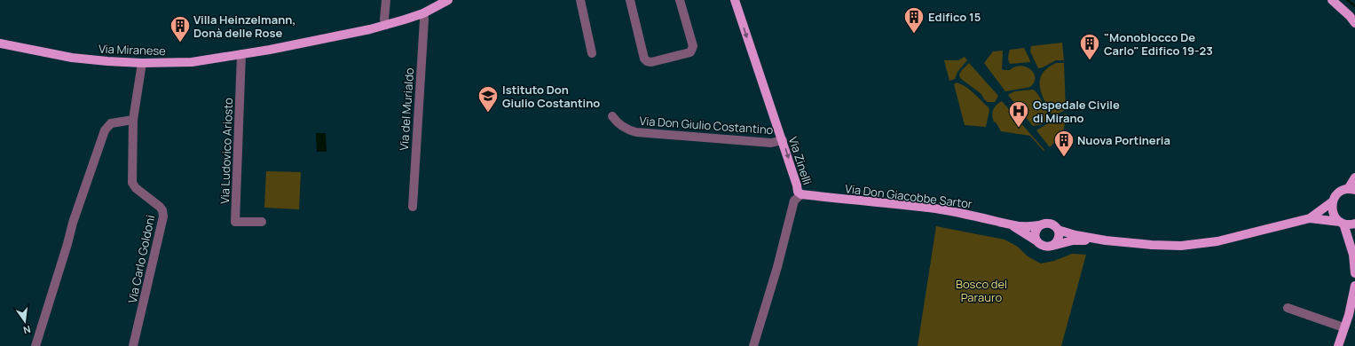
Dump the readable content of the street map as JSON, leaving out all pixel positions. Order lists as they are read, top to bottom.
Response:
{
  "streets": {
    "main road": ["Via Miranese", "Via Zinelli", "Via Don Giacobbe Sartor"],
    "street": [
      "Via del Murialdo",
      "Via Don Giulio Costantino",
      "Via Ludovico Ariosto",
      "Via Carlo Goldoni"
    ]
  },
  "crossings": [
    ["Via Miranese", "Via del Murialdo"],
    ["Via Miranese", "Via Ludovico Ariosto"],
    ["Via Miranese", "Via Carlo Goldoni"],
    ["Via Don Giulio Costantino", "Via Zinelli"],
    ["Via Zinelli", "Via Don Giacobbe Sartor"]
  ],
  "one_way": ["Via Zinelli"],
  "parks": ["Bosco del Parauro"],
  "places": {
    "building": [
      "Edifico 15",
      "Villa Heinzelmann, Donà delle Rose",
      "\"Monoblocco De Carlo\" Edifico 19-23",
      "Nuova Portineria"
    ],
    "school or university": ["Istituto Don Giulio Costantino"],
    "hospital": ["Ospedale Civile di Mirano"]
  },
  "north": "bottom"
}
